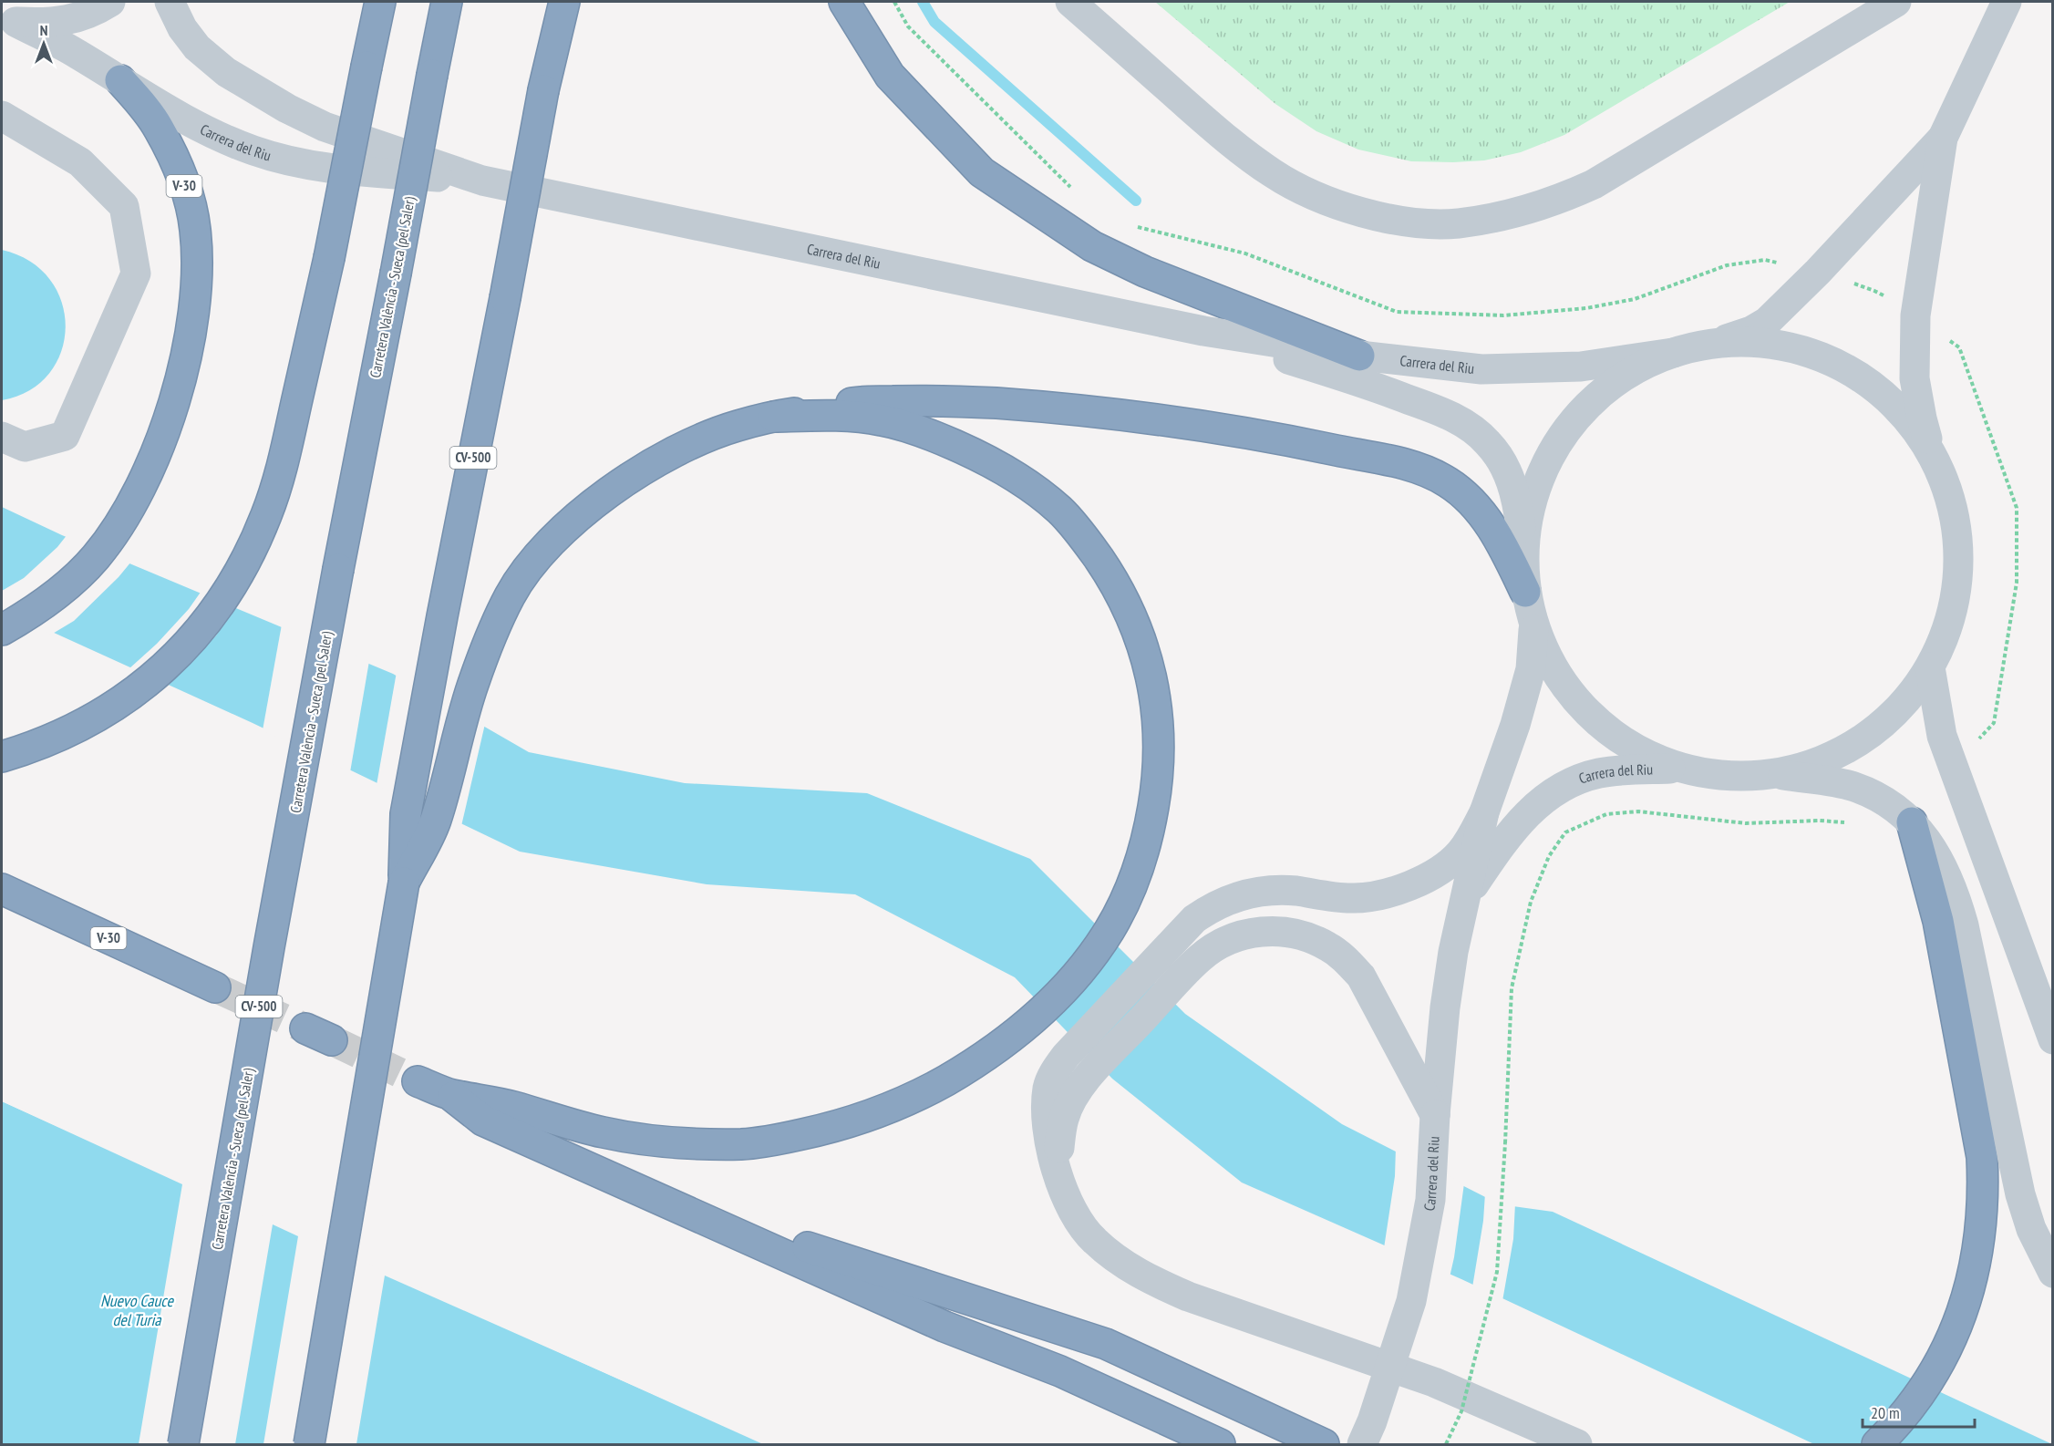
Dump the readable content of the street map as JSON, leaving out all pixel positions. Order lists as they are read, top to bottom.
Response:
{
  "streets": {
    "highway": ["V-30", "Carretera València - Sueca (pel Saler)", "CV-500"],
    "street": ["Carrera del Riu"]
  },
  "crossings": [
    ["Carrera del Riu", "V-30"]
  ],
  "water": ["Nuevo Cauce del Turia"],
  "scale_bar": "20 m",
  "north": "top"
}
